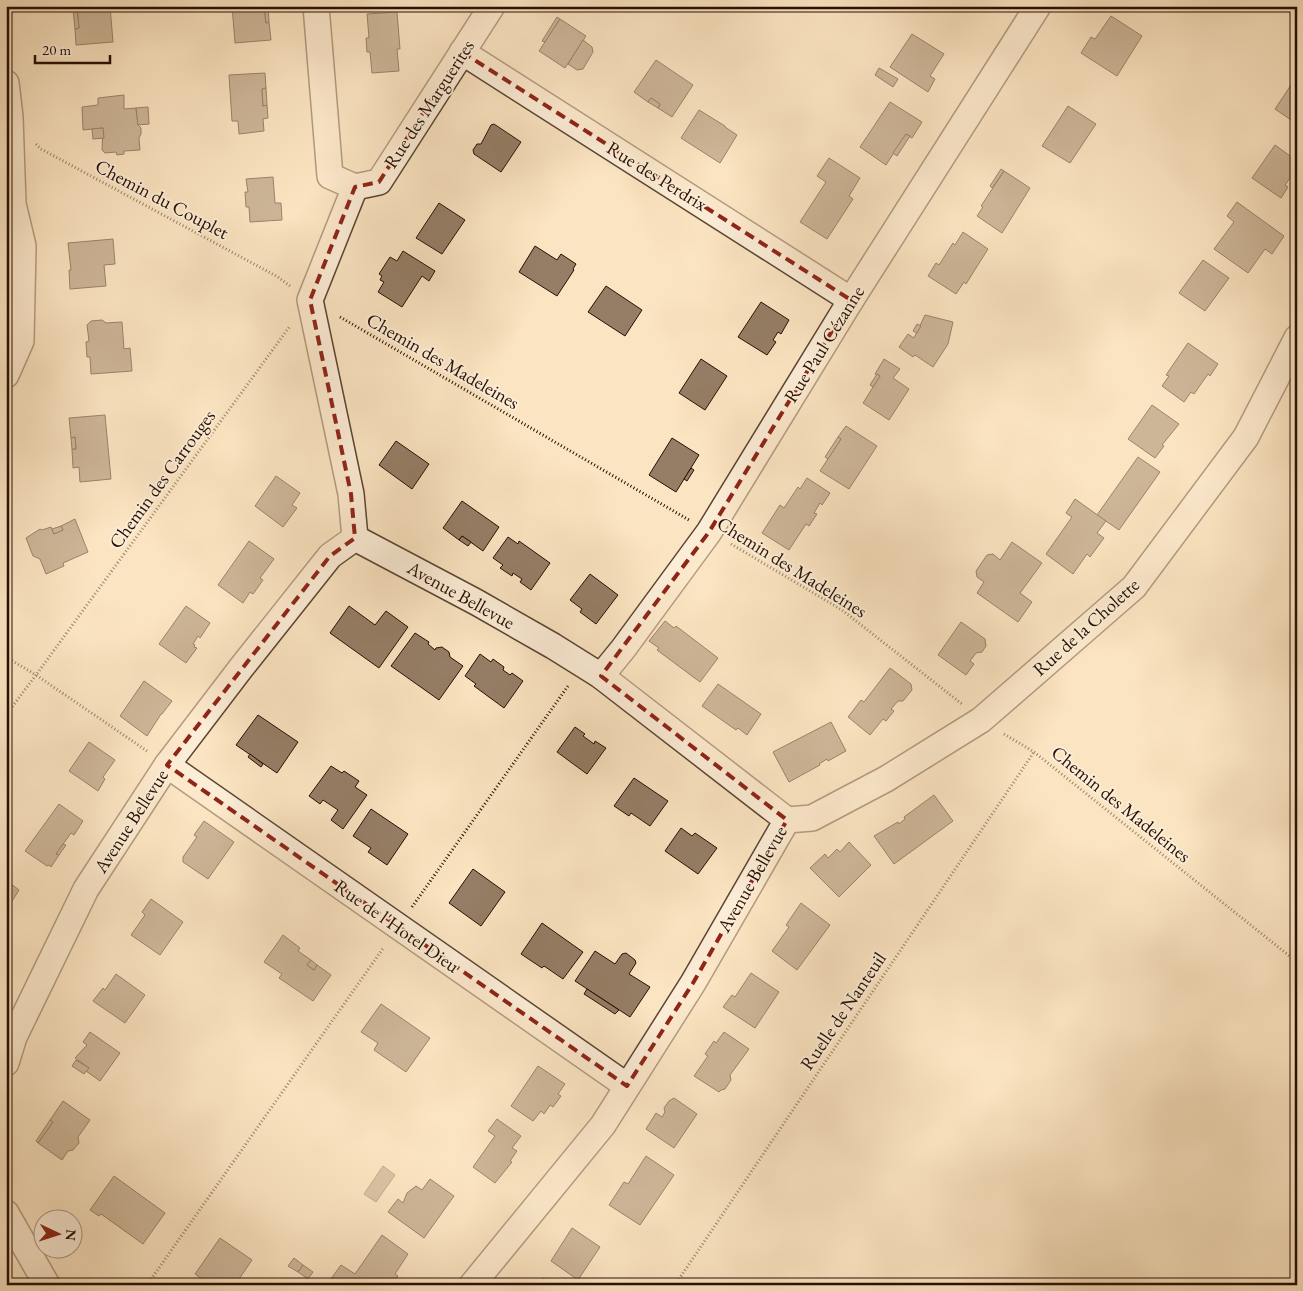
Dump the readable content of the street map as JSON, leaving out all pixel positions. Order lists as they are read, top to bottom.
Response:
{
  "streets": {
    "street": [
      "Rue des Marguerites",
      "Rue des Perdrix",
      "Rue Paul Cézanne",
      "Avenue Bellevue",
      "Rue de la Cholette",
      "Rue de l'Hotel Dieu"
    ],
    "path": [
      "Chemin du Couplet",
      "Chemin des Madeleines",
      "Chemin des Carrouges",
      "Ruelle de Nanteuil"
    ]
  },
  "crossings": [
    ["Rue des Marguerites", "Rue des Perdrix"],
    ["Rue des Perdrix", "Rue Paul Cézanne"],
    ["Chemin du Couplet", "Chemin des Madeleines"],
    ["Chemin du Couplet", "Chemin des Carrouges"],
    ["Rue Paul Cézanne", "Chemin des Madeleines"],
    ["Rue Paul Cézanne", "Avenue Bellevue"],
    ["Chemin des Madeleines", "Chemin des Carrouges"],
    ["Chemin des Madeleines", "Rue de la Cholette"],
    ["Chemin des Madeleines", "Ruelle de Nanteuil"],
    ["Avenue Bellevue", "Rue de la Cholette"],
    ["Avenue Bellevue", "Rue de l'Hotel Dieu"]
  ],
  "scale_bar": "20 m",
  "north": "right"
}
